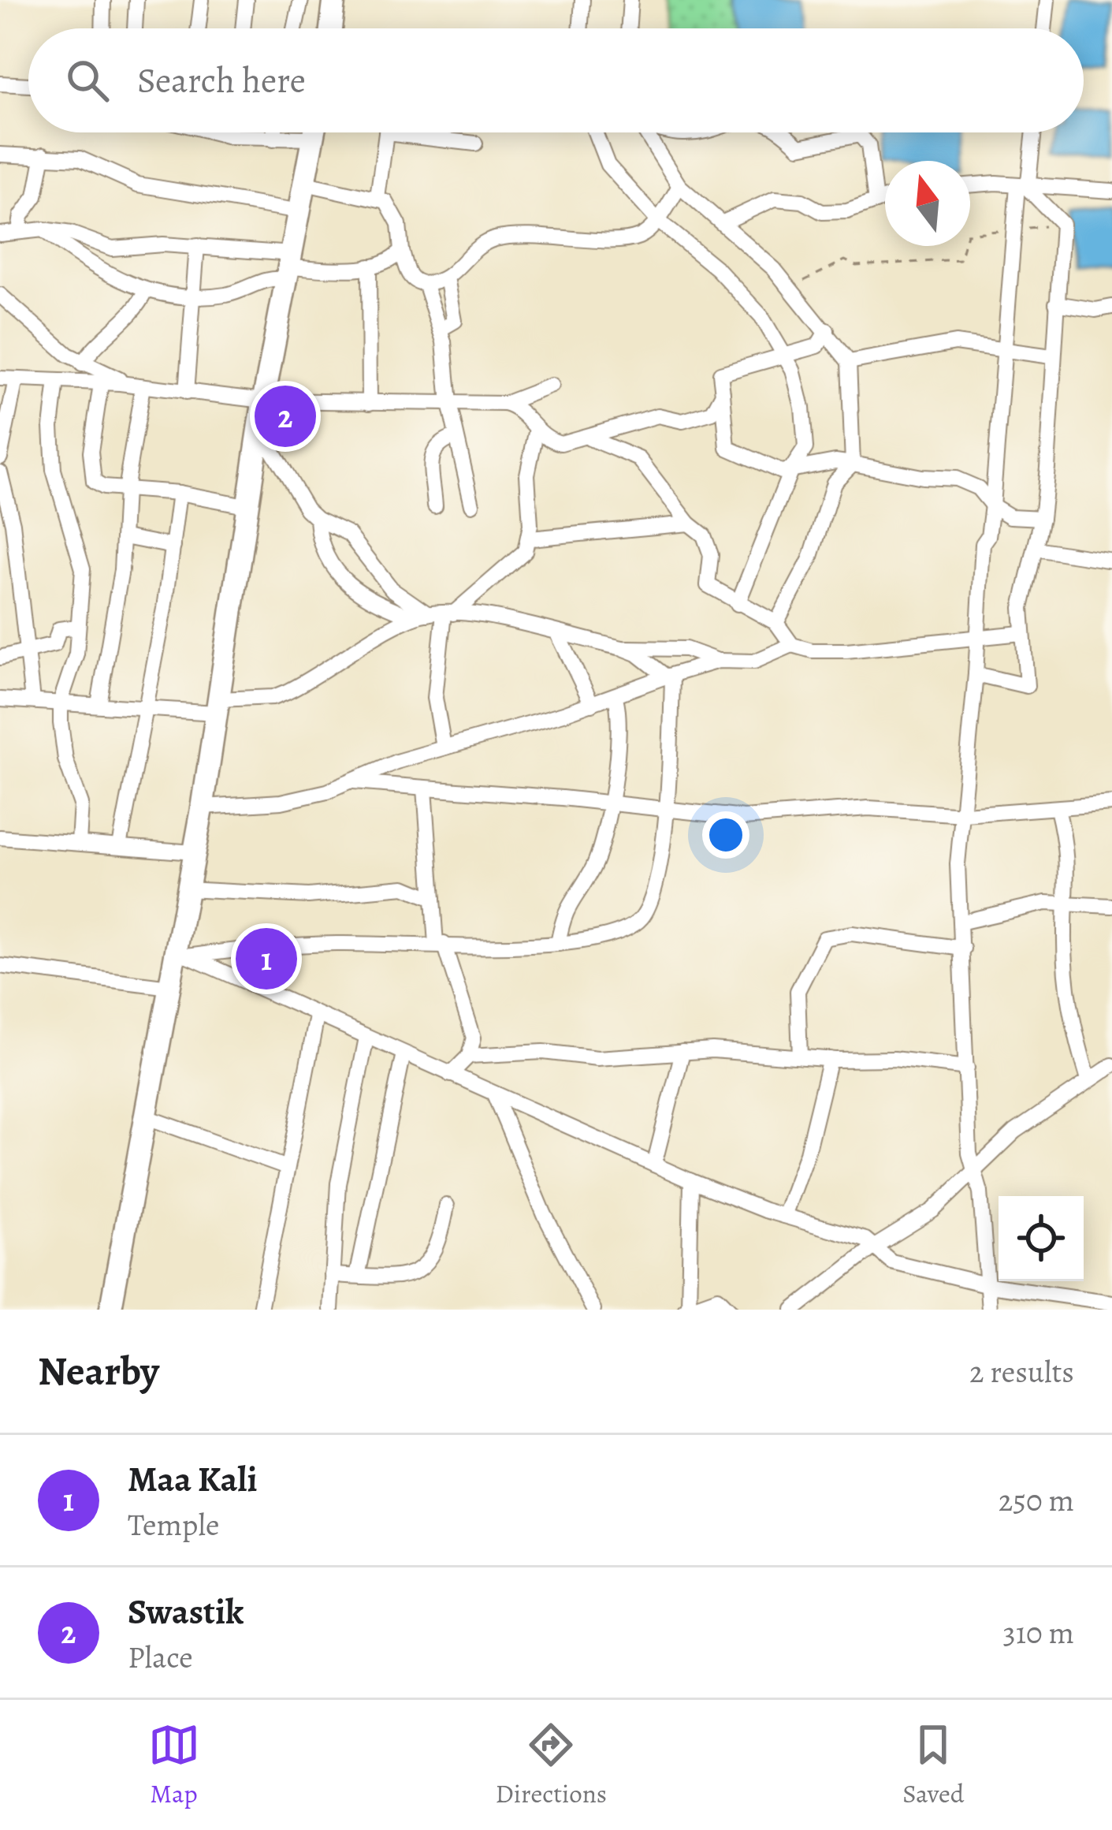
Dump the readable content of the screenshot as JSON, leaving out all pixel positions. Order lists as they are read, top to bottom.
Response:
{
  "north": "top",
  "page": {
    "search": "Search here",
    "pins": ["2", "1"],
    "heading": ["Nearby", "2 results"],
    "list": [
      {
        "mark": "1",
        "name": "Maa Kali",
        "note": "Temple",
        "value": "250 m"
      },
      {
        "mark": "2",
        "name": "Swastik",
        "note": "Place",
        "value": "310 m"
      }
    ],
    "nav": ["Map", "Directions", "Saved"]
  }
}
